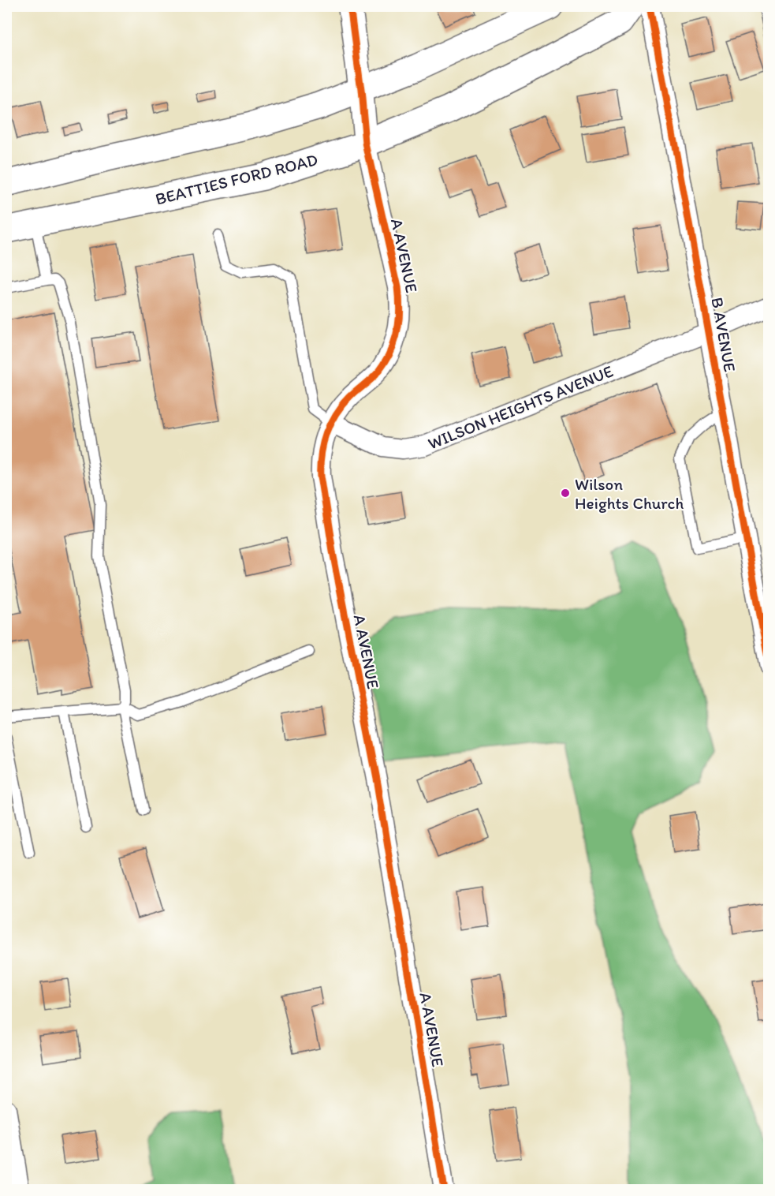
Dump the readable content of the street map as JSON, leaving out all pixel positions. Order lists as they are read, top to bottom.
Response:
{
  "streets": {
    "main road": ["BEATTIES FORD ROAD"],
    "street": ["A AVENUE", "B AVENUE", "WILSON HEIGHTS AVENUE"]
  },
  "crossings": [
    ["BEATTIES FORD ROAD", "A AVENUE"],
    ["A AVENUE", "WILSON HEIGHTS AVENUE"],
    ["B AVENUE", "WILSON HEIGHTS AVENUE"]
  ],
  "places": ["Wilson Heights Church"]
}
